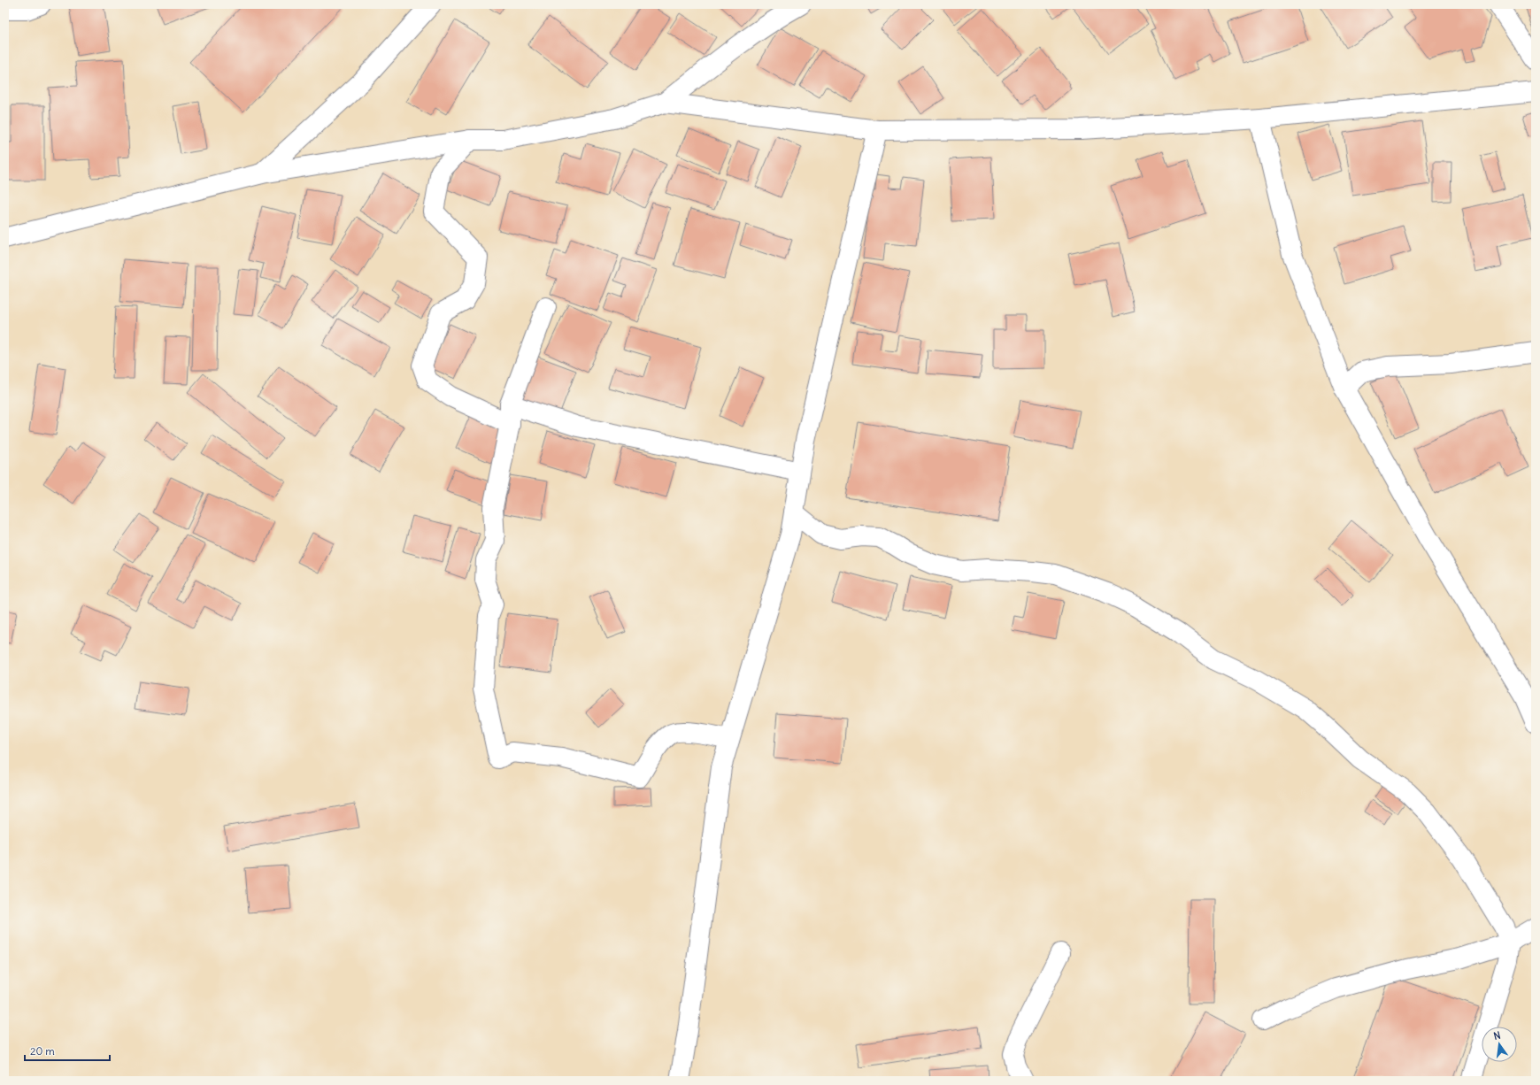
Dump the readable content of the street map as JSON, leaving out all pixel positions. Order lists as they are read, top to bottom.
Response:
{
  "scale_bar": "20 m",
  "north": "top"
}
